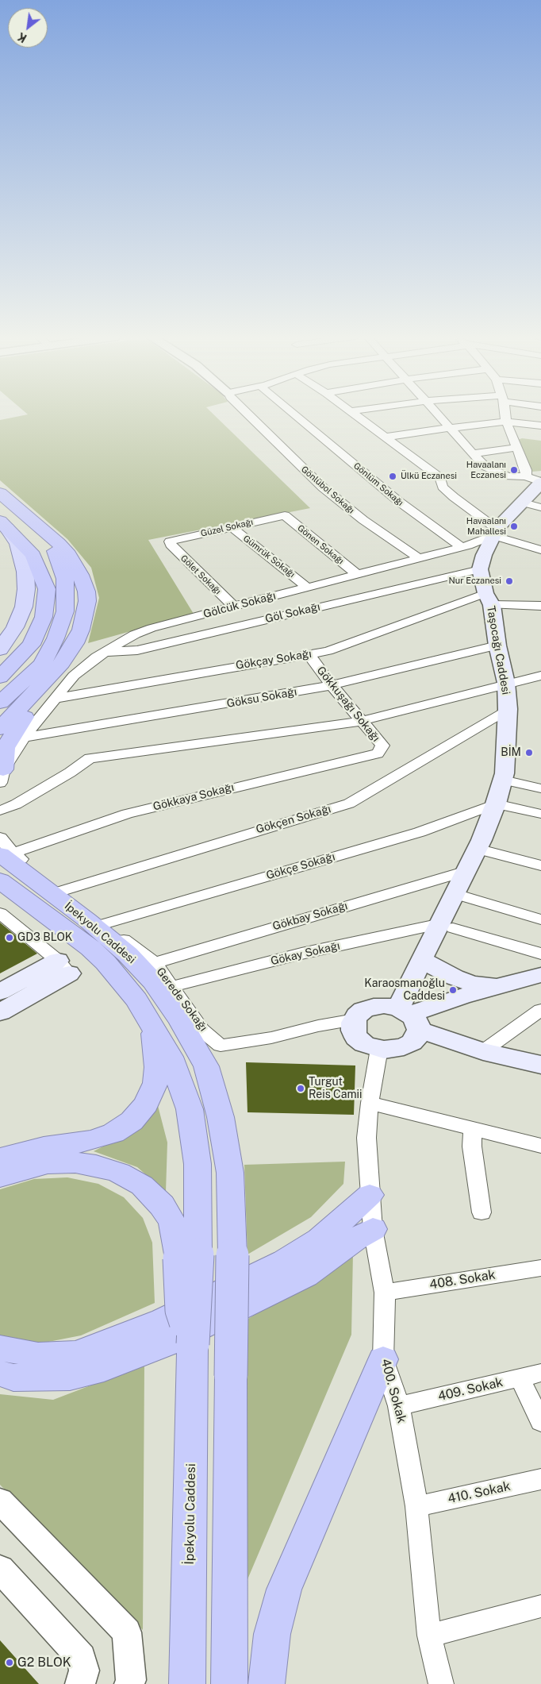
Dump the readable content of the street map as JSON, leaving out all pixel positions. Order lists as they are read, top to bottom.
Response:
{
  "streets": {
    "highway": ["İpekyolu Caddesi"],
    "main road": ["Taşocağı Caddesi"],
    "street": [
      "Gönlüm Sokağı",
      "Gönlübol Sokağı",
      "Güzel Sokağı",
      "Gönen Sokağı",
      "Gümrük Sokağı",
      "Gölet Sokağı",
      "Gölcük Sokağı",
      "Göl Sokağı",
      "Gökçay Sokağı",
      "Göksu Sokağı",
      "Gökkuşağı Sokağı",
      "Gökkaya Sokağı",
      "Gökçen Sokağı",
      "Gökçe Sokağı",
      "Gökbay Sokağı",
      "Gökay Sokağı",
      "Gerede Sokağı",
      "408. Sokak",
      "409. Sokak",
      "400. Sokak",
      "410. Sokak"
    ]
  },
  "crossings": [
    ["Gönlüm Sokağı", "Gölcük Sokağı"],
    ["Gönlübol Sokağı", "Gölcük Sokağı"],
    ["Güzel Sokağı", "Gönen Sokağı"],
    ["Güzel Sokağı", "Gümrük Sokağı"],
    ["Güzel Sokağı", "Gölet Sokağı"],
    ["Gönen Sokağı", "Gölcük Sokağı"],
    ["Gümrük Sokağı", "Gölcük Sokağı"],
    ["Gölet Sokağı", "Gölcük Sokağı"],
    ["Gölcük Sokağı", "Göl Sokağı"],
    ["Gölcük Sokağı", "Gökçay Sokağı"],
    ["Gölcük Sokağı", "Göksu Sokağı"],
    ["Göl Sokağı", "Taşocağı Caddesi"],
    ["Taşocağı Caddesi", "Gökçay Sokağı"],
    ["Taşocağı Caddesi", "Göksu Sokağı"],
    ["Taşocağı Caddesi", "Gökçen Sokağı"],
    ["Taşocağı Caddesi", "Gökçe Sokağı"],
    ["Taşocağı Caddesi", "Gökbay Sokağı"],
    ["Taşocağı Caddesi", "Gökay Sokağı"],
    ["Taşocağı Caddesi", "Gerede Sokağı"],
    ["Taşocağı Caddesi", "400. Sokak"],
    ["Gökçay Sokağı", "Gökkuşağı Sokağı"],
    ["Göksu Sokağı", "Gökkuşağı Sokağı"],
    ["Gökkuşağı Sokağı", "Gökkaya Sokağı"],
    ["Gökkaya Sokağı", "İpekyolu Caddesi"],
    ["Gökkaya Sokağı", "Gerede Sokağı"],
    ["Gökçen Sokağı", "Gerede Sokağı"],
    ["Gökçe Sokağı", "Gerede Sokağı"],
    ["Gökbay Sokağı", "Gerede Sokağı"],
    ["İpekyolu Caddesi", "Gerede Sokağı"],
    ["Gökay Sokağı", "Gerede Sokağı"],
    ["Gerede Sokağı", "400. Sokak"],
    ["408. Sokak", "400. Sokak"],
    ["409. Sokak", "400. Sokak"],
    ["400. Sokak", "410. Sokak"]
  ],
  "places": [
    "Havaalanı Eczanesi",
    "Ülkü Eczanesi",
    "Havaalanı Mahallesi",
    "Nur Eczanesi",
    "BİM",
    "GD3 BLOK",
    "Karaosmanoğlu Caddesi",
    "Turgut Reis Camii",
    "G2 BLOK"
  ],
  "north": "bottom left"
}
